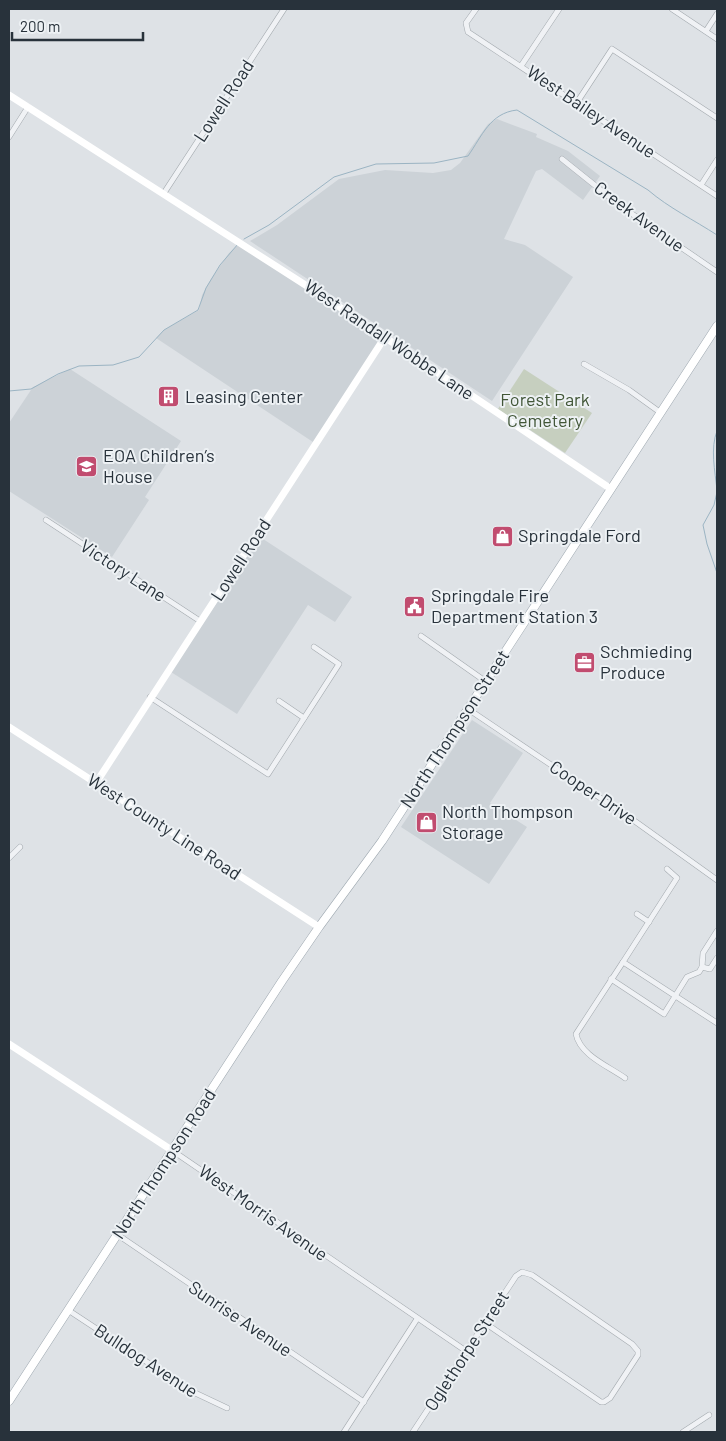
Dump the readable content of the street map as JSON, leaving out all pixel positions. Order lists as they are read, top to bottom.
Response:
{
  "streets": {
    "main road": ["North Thompson Street", "North Thompson Road"],
    "street": [
      "Lowell Road",
      "West Bailey Avenue",
      "Creek Avenue",
      "West Randall Wobbe Lane",
      "Victory Lane",
      "Cooper Drive",
      "West County Line Road",
      "West Morris Avenue",
      "Sunrise Avenue",
      "Oglethorpe Street",
      "Bulldog Avenue"
    ]
  },
  "crossings": [
    ["Lowell Road", "West Randall Wobbe Lane"],
    ["Lowell Road", "Victory Lane"],
    ["Lowell Road", "West County Line Road"],
    ["West Randall Wobbe Lane", "North Thompson Street"],
    ["North Thompson Street", "Cooper Drive"],
    ["North Thompson Street", "West County Line Road"],
    ["North Thompson Street", "North Thompson Road"],
    ["West County Line Road", "North Thompson Road"],
    ["North Thompson Road", "West Morris Avenue"],
    ["North Thompson Road", "Sunrise Avenue"],
    ["North Thompson Road", "Bulldog Avenue"],
    ["West Morris Avenue", "Oglethorpe Street"]
  ],
  "parks": ["Forest Park Cemetery"],
  "places": {
    "building": ["Leasing Center"],
    "school or university": ["EOA Children’s House"],
    "shop": ["Springdale Ford", "North Thompson Storage"],
    "public building": ["Springdale Fire Department Station 3"],
    "office": ["Schmieding Produce"]
  },
  "scale_bar": "200 m"
}
